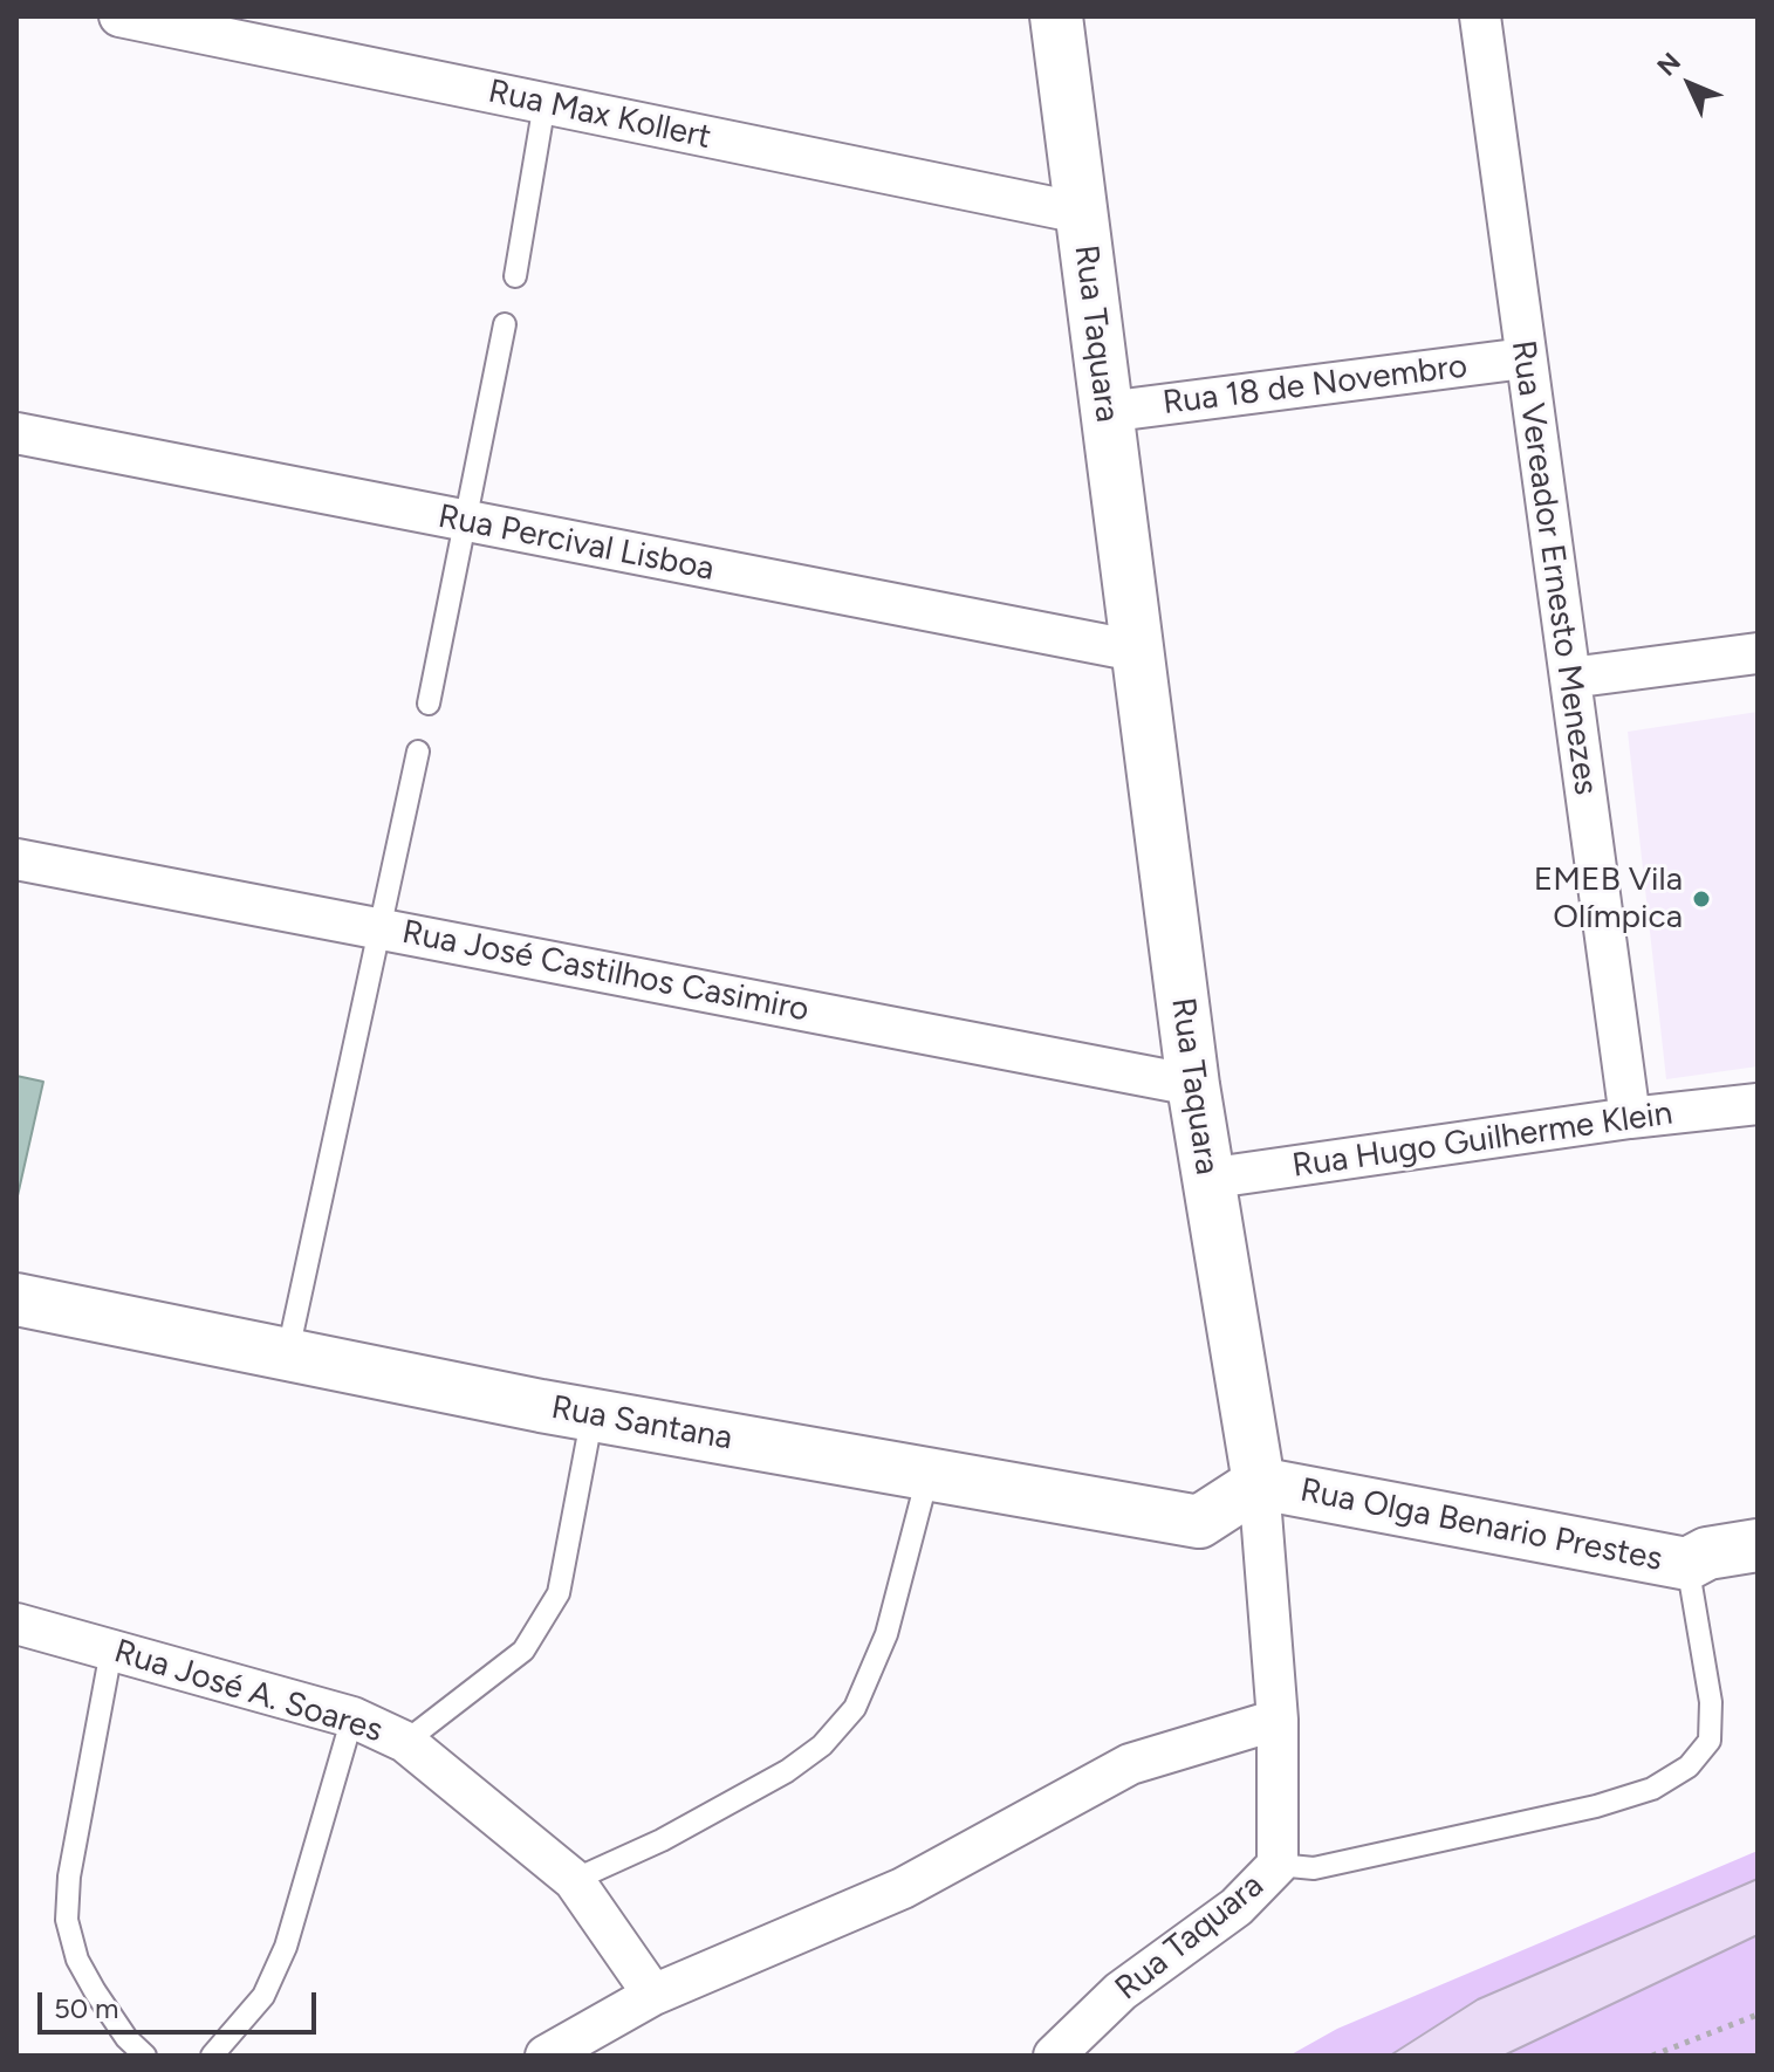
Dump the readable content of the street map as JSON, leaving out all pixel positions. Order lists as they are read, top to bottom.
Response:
{
  "streets": {
    "main road": ["Rua Taquara", "Rua Santana", "Rua Olga Benario Prestes"],
    "street": [
      "Rua Max Kollert",
      "Rua 18 de Novembro",
      "Rua Percival Lisboa",
      "Rua Vereador Ernesto Menezes",
      "Rua José Castilhos Casimiro",
      "Rua Hugo Guilherme Klein",
      "Rua José A. Soares"
    ]
  },
  "crossings": [
    ["Rua Max Kollert", "Rua Taquara"],
    ["Rua Taquara", "Rua 18 de Novembro"],
    ["Rua Taquara", "Rua Percival Lisboa"],
    ["Rua Taquara", "Rua José Castilhos Casimiro"],
    ["Rua Taquara", "Rua Hugo Guilherme Klein"],
    ["Rua Taquara", "Rua Santana"],
    ["Rua Taquara", "Rua Olga Benario Prestes"],
    ["Rua 18 de Novembro", "Rua Vereador Ernesto Menezes"],
    ["Rua Vereador Ernesto Menezes", "Rua Hugo Guilherme Klein"],
    ["Rua Santana", "Rua Olga Benario Prestes"]
  ],
  "places": ["EMEB Vila Olímpica"],
  "scale_bar": "50 m",
  "north": "top left"
}
